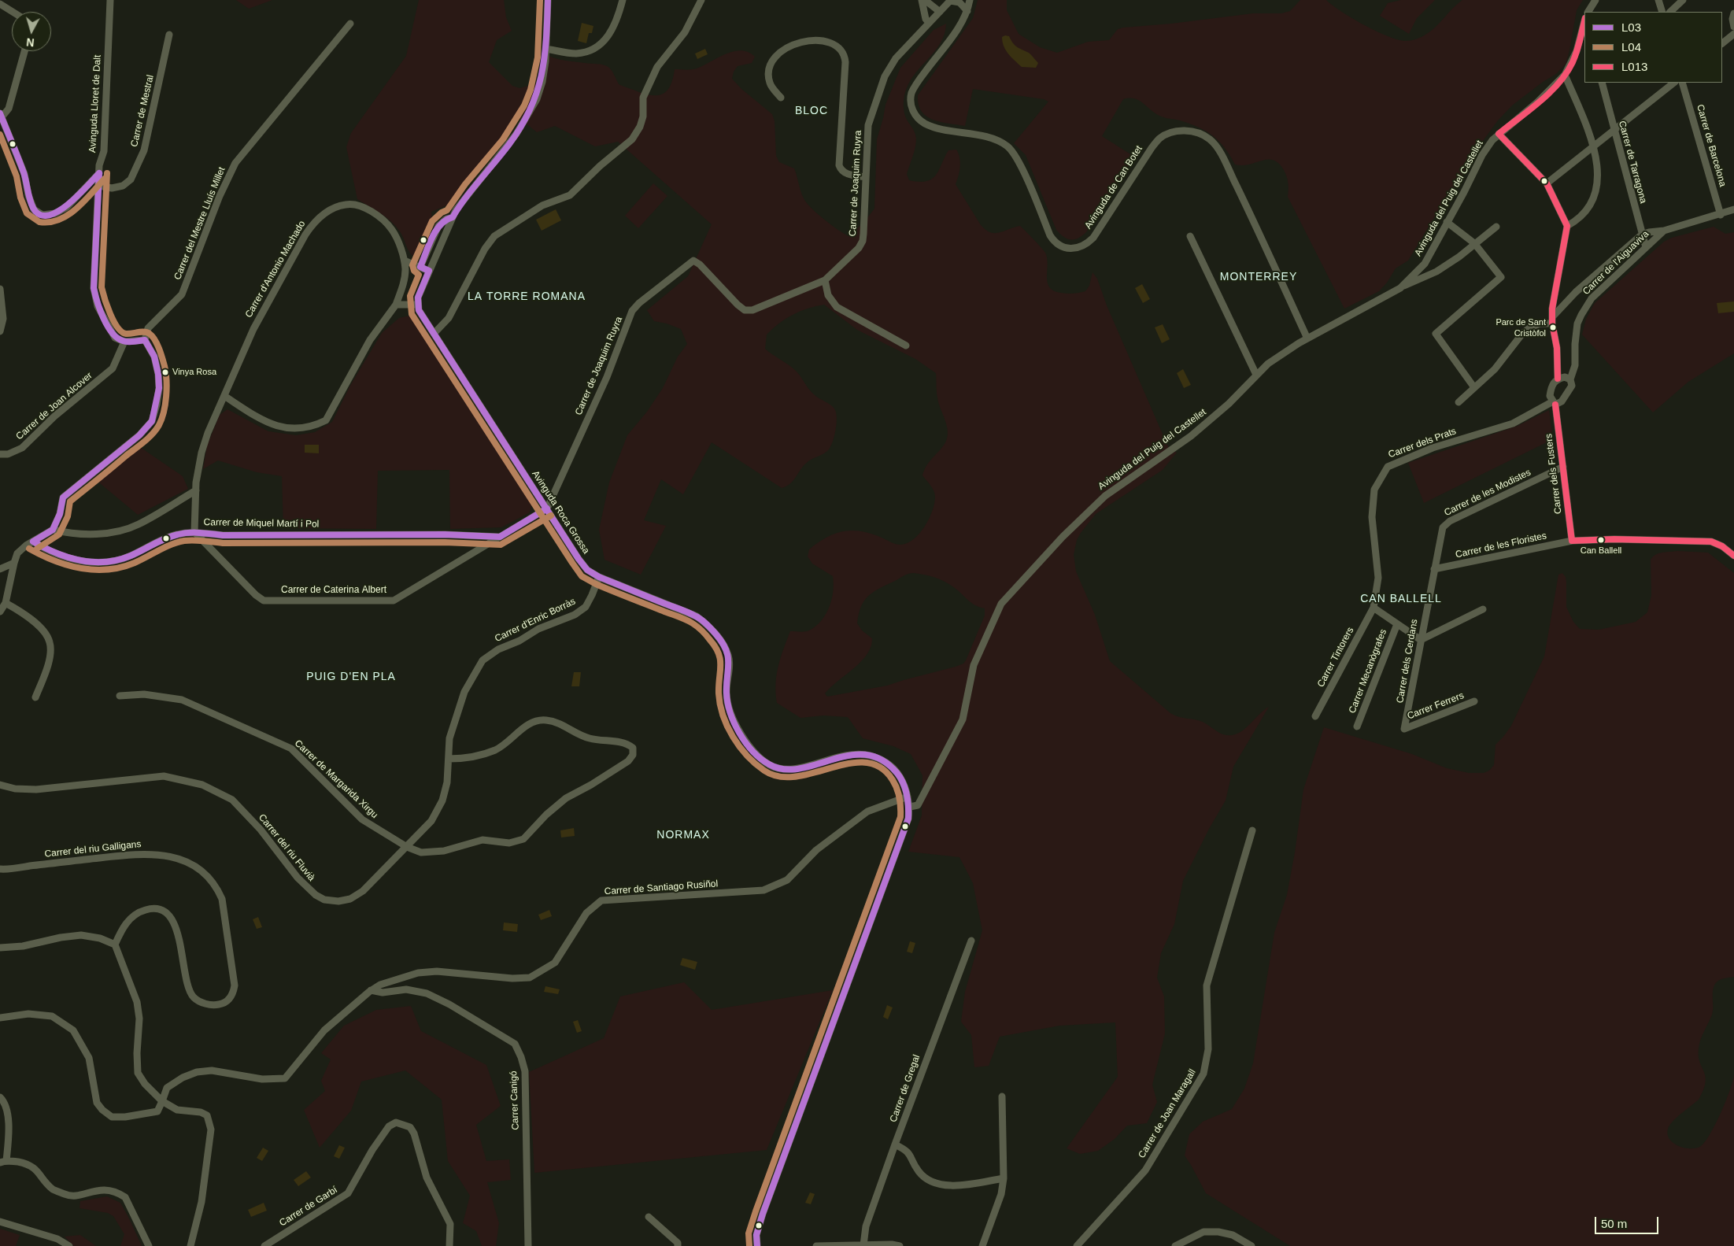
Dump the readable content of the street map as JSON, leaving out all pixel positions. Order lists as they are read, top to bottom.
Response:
{
  "streets": {
    "street": [
      "Avinguda Lloret de Dalt",
      "Carrer de Mestral",
      "Carrer de Barcelona",
      "Carrer de Tarragona",
      "Carrer de Joaquim Ruyra",
      "Avinguda de Can Botet",
      "Avinguda del Puig del Castellet",
      "Carrer del Mestre Lluís Millet",
      "Carrer de l'Aiguaviva",
      "Carrer d'Antonio Machado",
      "Carrer de Joan Alcover",
      "Carrer dels Prats",
      "Carrer dels Fusters",
      "Carrer de les Modistes",
      "Avinguda Roca Grossa",
      "Carrer de Miquel Martí i Pol",
      "Carrer de les Floristes",
      "Carrer de Caterina Albert",
      "Carrer d'Enric Borràs",
      "Carrer Tintorers",
      "Carrer dels Cerdans",
      "Carrer Mecanògrafes",
      "Carrer Ferrers",
      "Carrer de Margarida Xirgu",
      "Carrer del riu Fluvià",
      "Carrer del riu Galligans",
      "Carrer de Santiago Rusiñol",
      "Carrer de Gregal",
      "Carrer Canigó",
      "Carrer de Joan Maragall",
      "Carrer de Garbí"
    ]
  },
  "crossings": [
    ["Avinguda Lloret de Dalt", "Carrer de Mestral"],
    ["Avinguda Lloret de Dalt", "Carrer de Joan Alcover"],
    ["Carrer de Barcelona", "Carrer de l'Aiguaviva"],
    ["Carrer de Tarragona", "Carrer de l'Aiguaviva"],
    ["Carrer de Joaquim Ruyra", "Avinguda de Can Botet"],
    ["Carrer de Joaquim Ruyra", "Avinguda Roca Grossa"],
    ["Carrer de Joaquim Ruyra", "Carrer de Caterina Albert"],
    ["Avinguda de Can Botet", "Avinguda del Puig del Castellet"],
    ["Avinguda del Puig del Castellet", "Avinguda Roca Grossa"],
    ["Carrer de l'Aiguaviva", "Carrer dels Prats"],
    ["Carrer de l'Aiguaviva", "Carrer dels Fusters"],
    ["Carrer d'Antonio Machado", "Carrer de Miquel Martí i Pol"],
    ["Carrer d'Antonio Machado", "Carrer de Caterina Albert"],
    ["Carrer dels Prats", "Carrer dels Fusters"],
    ["Carrer dels Prats", "Carrer Tintorers"],
    ["Carrer dels Fusters", "Carrer de les Modistes"],
    ["Carrer dels Fusters", "Carrer de les Floristes"],
    ["Carrer de les Modistes", "Carrer dels Cerdans"],
    ["Avinguda Roca Grossa", "Carrer de Caterina Albert"],
    ["Avinguda Roca Grossa", "Carrer d'Enric Borràs"],
    ["Avinguda Roca Grossa", "Carrer de Santiago Rusiñol"],
    ["Carrer de Miquel Martí i Pol", "Carrer de Caterina Albert"],
    ["Carrer de les Floristes", "Carrer dels Cerdans"],
    ["Carrer d'Enric Borràs", "Carrer de Margarida Xirgu"],
    ["Carrer d'Enric Borràs", "Carrer del riu Fluvià"],
    ["Carrer dels Cerdans", "Carrer Ferrers"],
    ["Carrer de Margarida Xirgu", "Carrer del riu Fluvià"],
    ["Carrer de Santiago Rusiñol", "Carrer Canigó"]
  ],
  "districts": [
    "BLOC",
    "MONTERREY",
    "LA TORRE ROMANA",
    "CAN BALLELL",
    "PUIG D'EN PLA",
    "NORMAX"
  ],
  "places": ["Parc de Sant Cristòfol", "Vinya Rosa", "Can Ballell"],
  "lines": ["transit line L03", "transit line L04", "transit line L013"],
  "legend": ["L03", "L04", "L013"],
  "scale_bar": "50 m",
  "north": "bottom"
}
